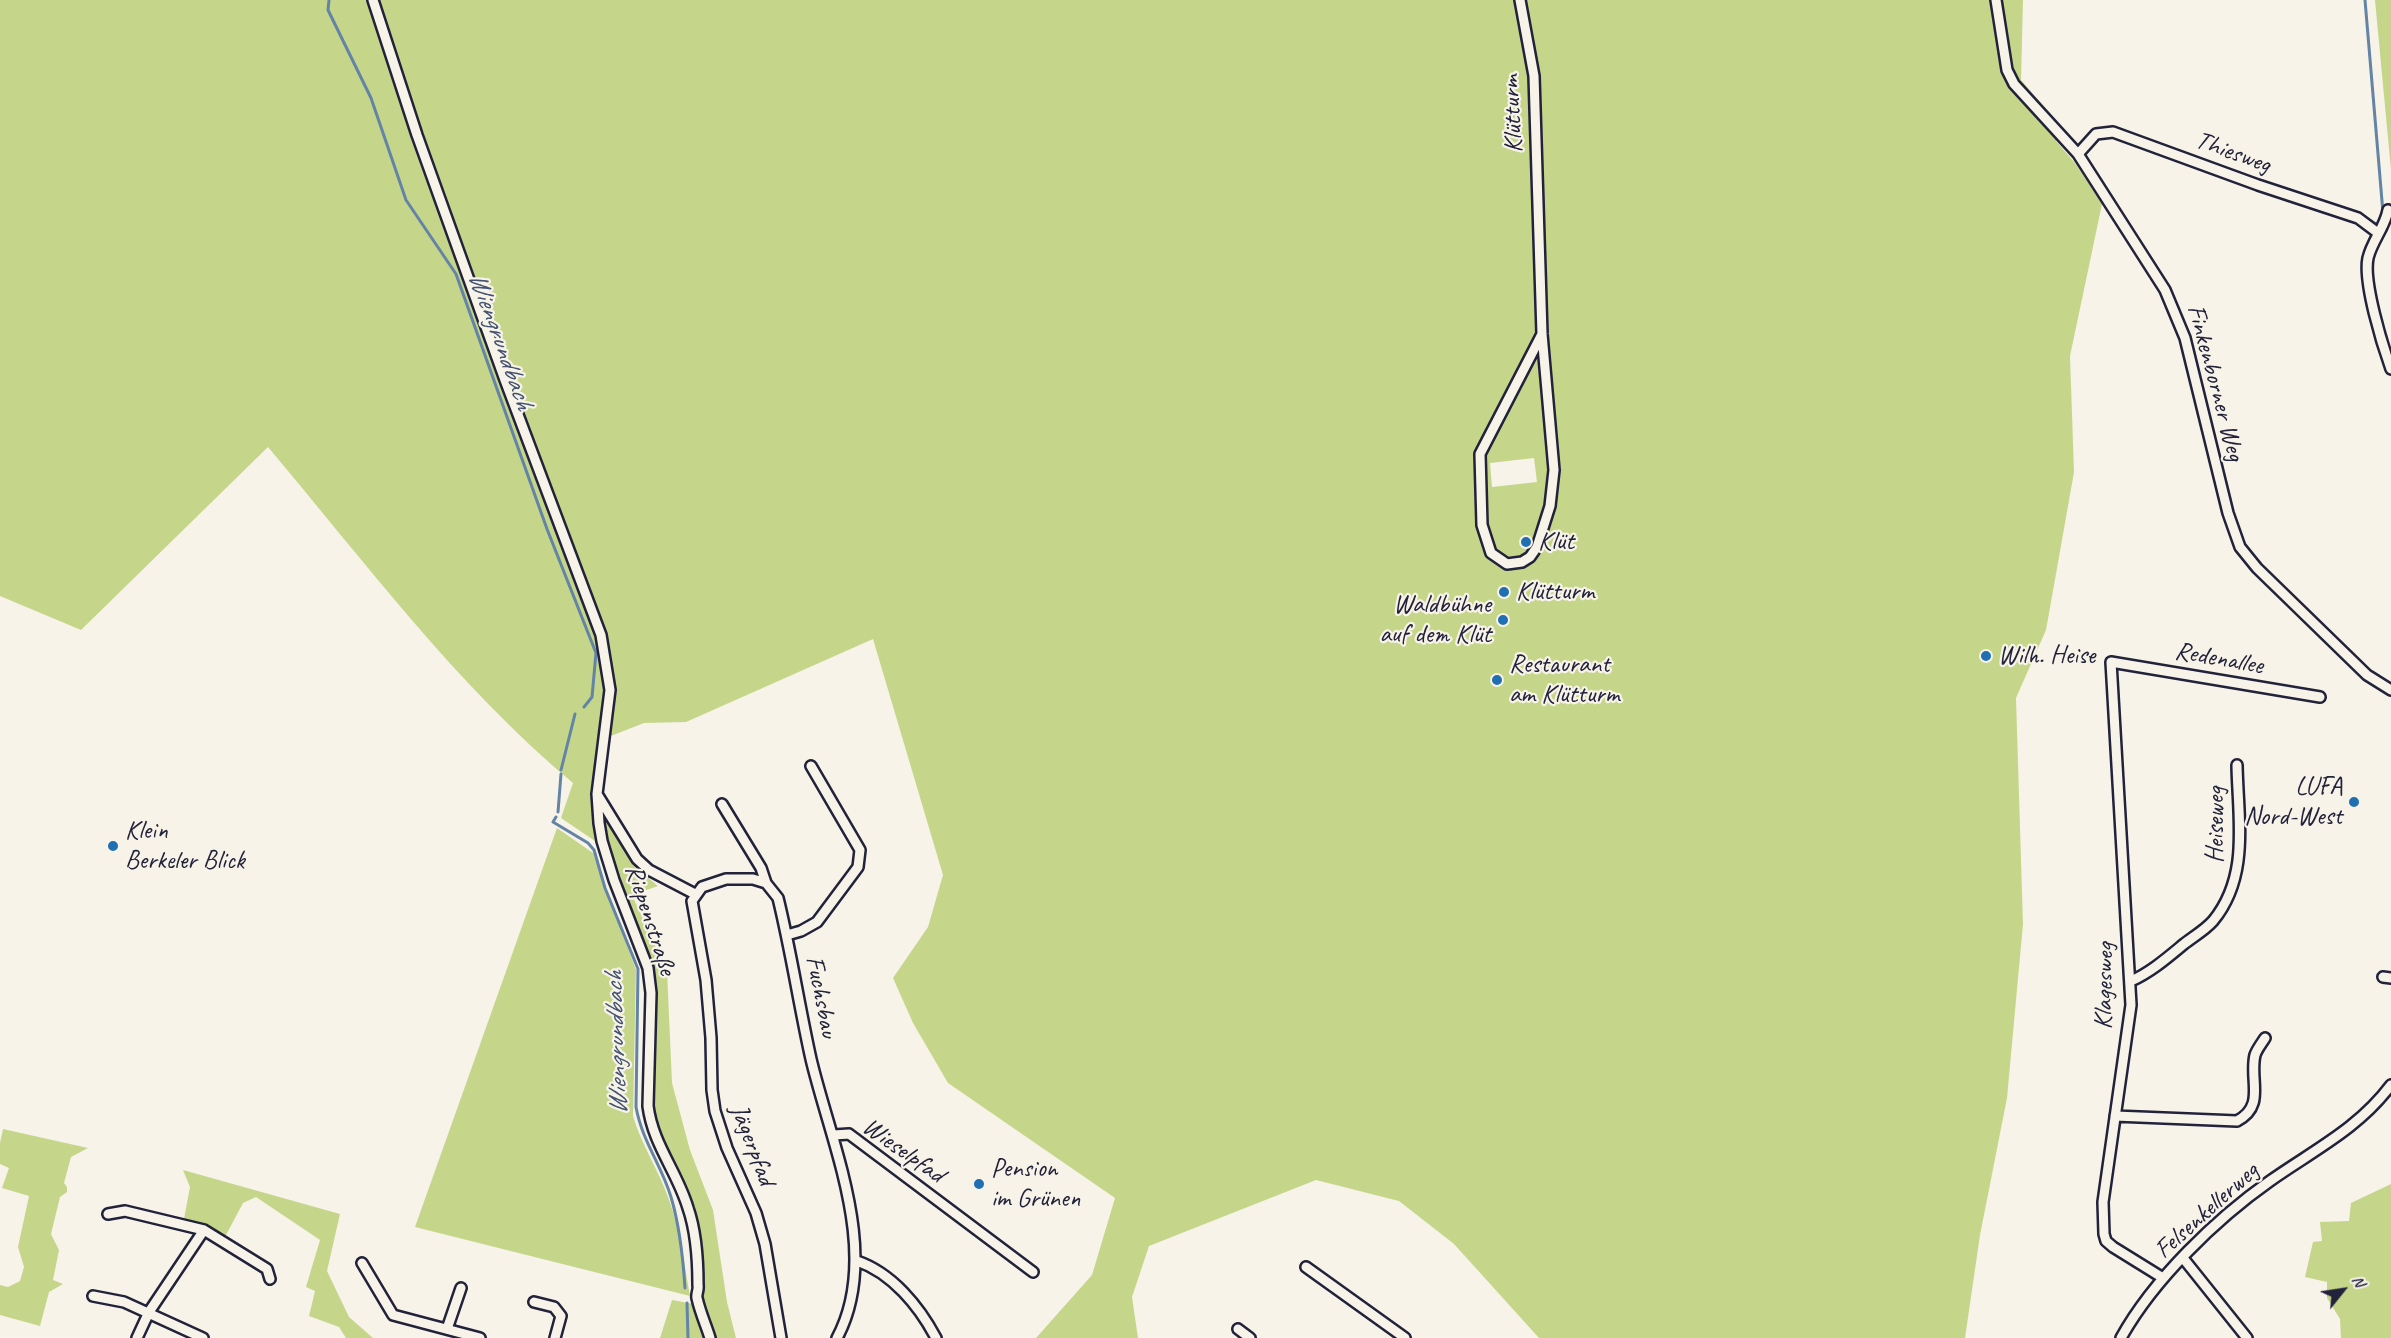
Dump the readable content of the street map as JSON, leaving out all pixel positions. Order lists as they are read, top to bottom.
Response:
{
  "streets": {
    "street": [
      "Klütturm",
      "Thiesweg",
      "Finkenborner Weg",
      "Redenallee",
      "Heiseweg",
      "Riepenstraße",
      "Klagesweg",
      "Fuchsbau",
      "Jägerpfad",
      "Wieselpfad",
      "Felsenkellerweg"
    ]
  },
  "crossings": [
    ["Thiesweg", "Finkenborner Weg"],
    ["Redenallee", "Klagesweg"],
    ["Heiseweg", "Klagesweg"],
    ["Klagesweg", "Felsenkellerweg"],
    ["Fuchsbau", "Wieselpfad"]
  ],
  "water": ["Wiengrundbach"],
  "places": [
    "Klüt",
    "Klütturm",
    "Waldbühne auf dem Klüt",
    "Wilh. Heise",
    "Restaurant am Klütturm",
    "LUFA Nord-West",
    "Klein Berkeler Blick",
    "Pension im Grünen"
  ],
  "north": "top right"
}
